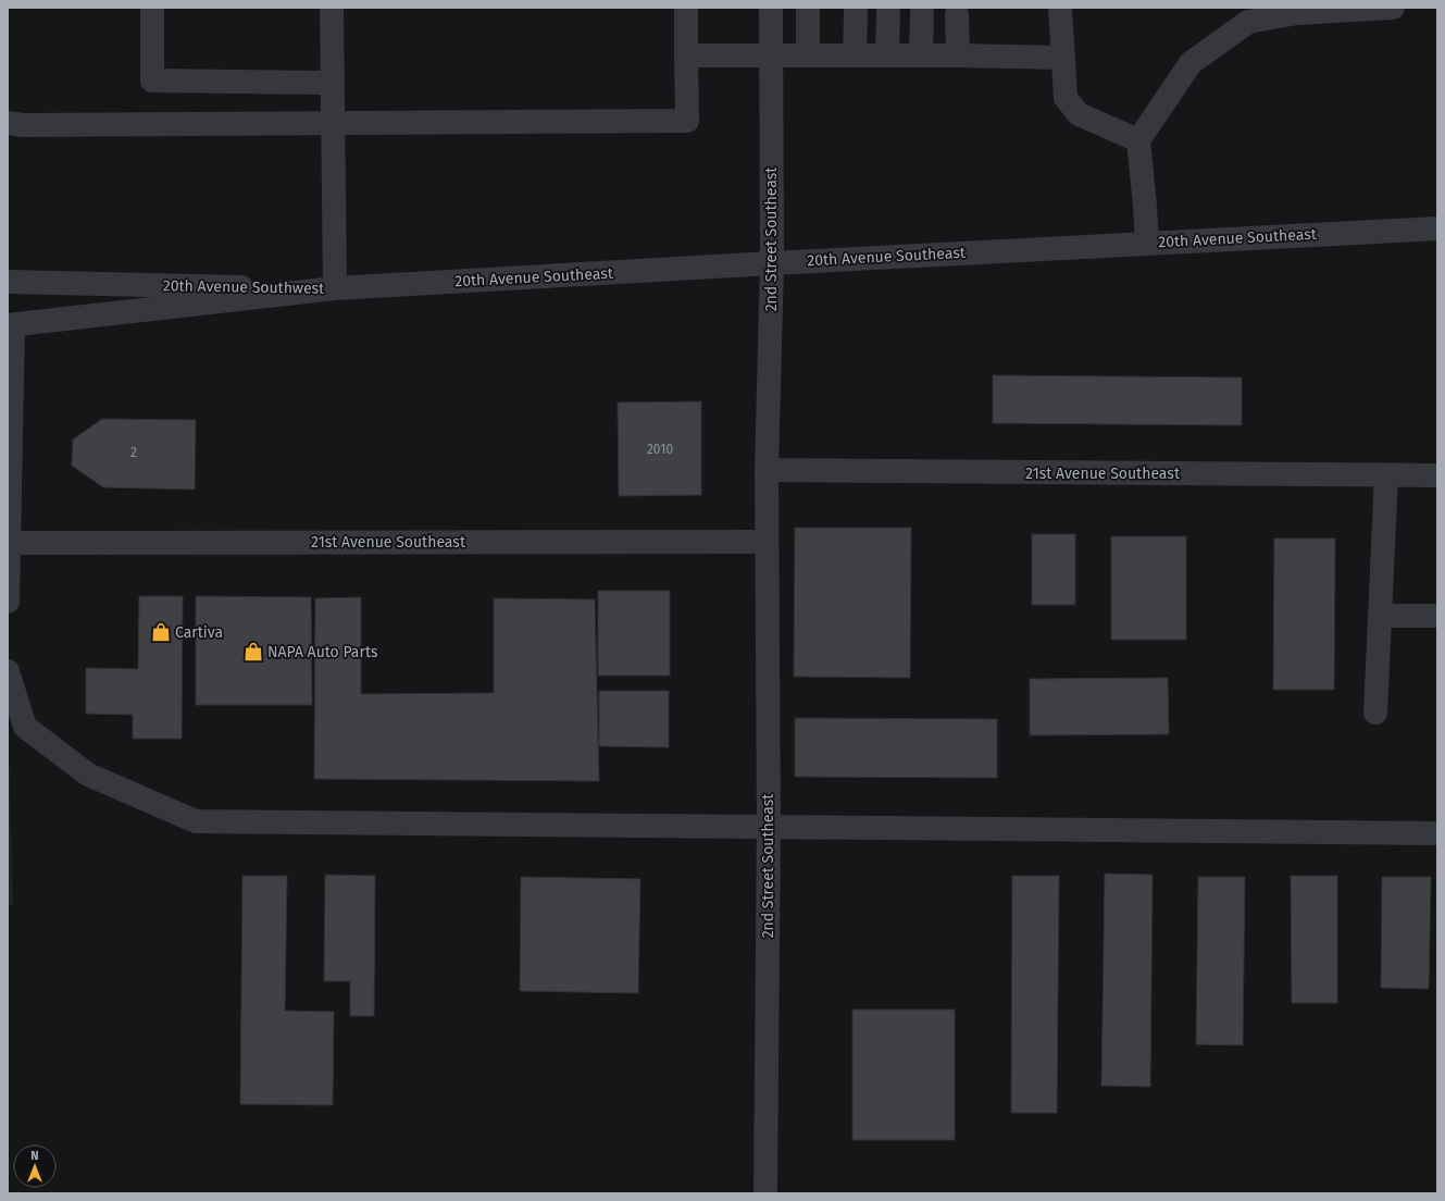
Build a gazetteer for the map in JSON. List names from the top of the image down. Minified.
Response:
{"streets":{"street":["20th Avenue Southeast","2nd Street Southeast","20th Avenue Southwest","21st Avenue Southeast"]},"crossings":[["20th Avenue Southeast","2nd Street Southeast"],["20th Avenue Southeast","20th Avenue Southwest"],["2nd Street Southeast","21st Avenue Southeast"]],"places":{"shop":["Cartiva","NAPA Auto Parts"]},"house_numbers":["2010","2"],"north":"top"}
